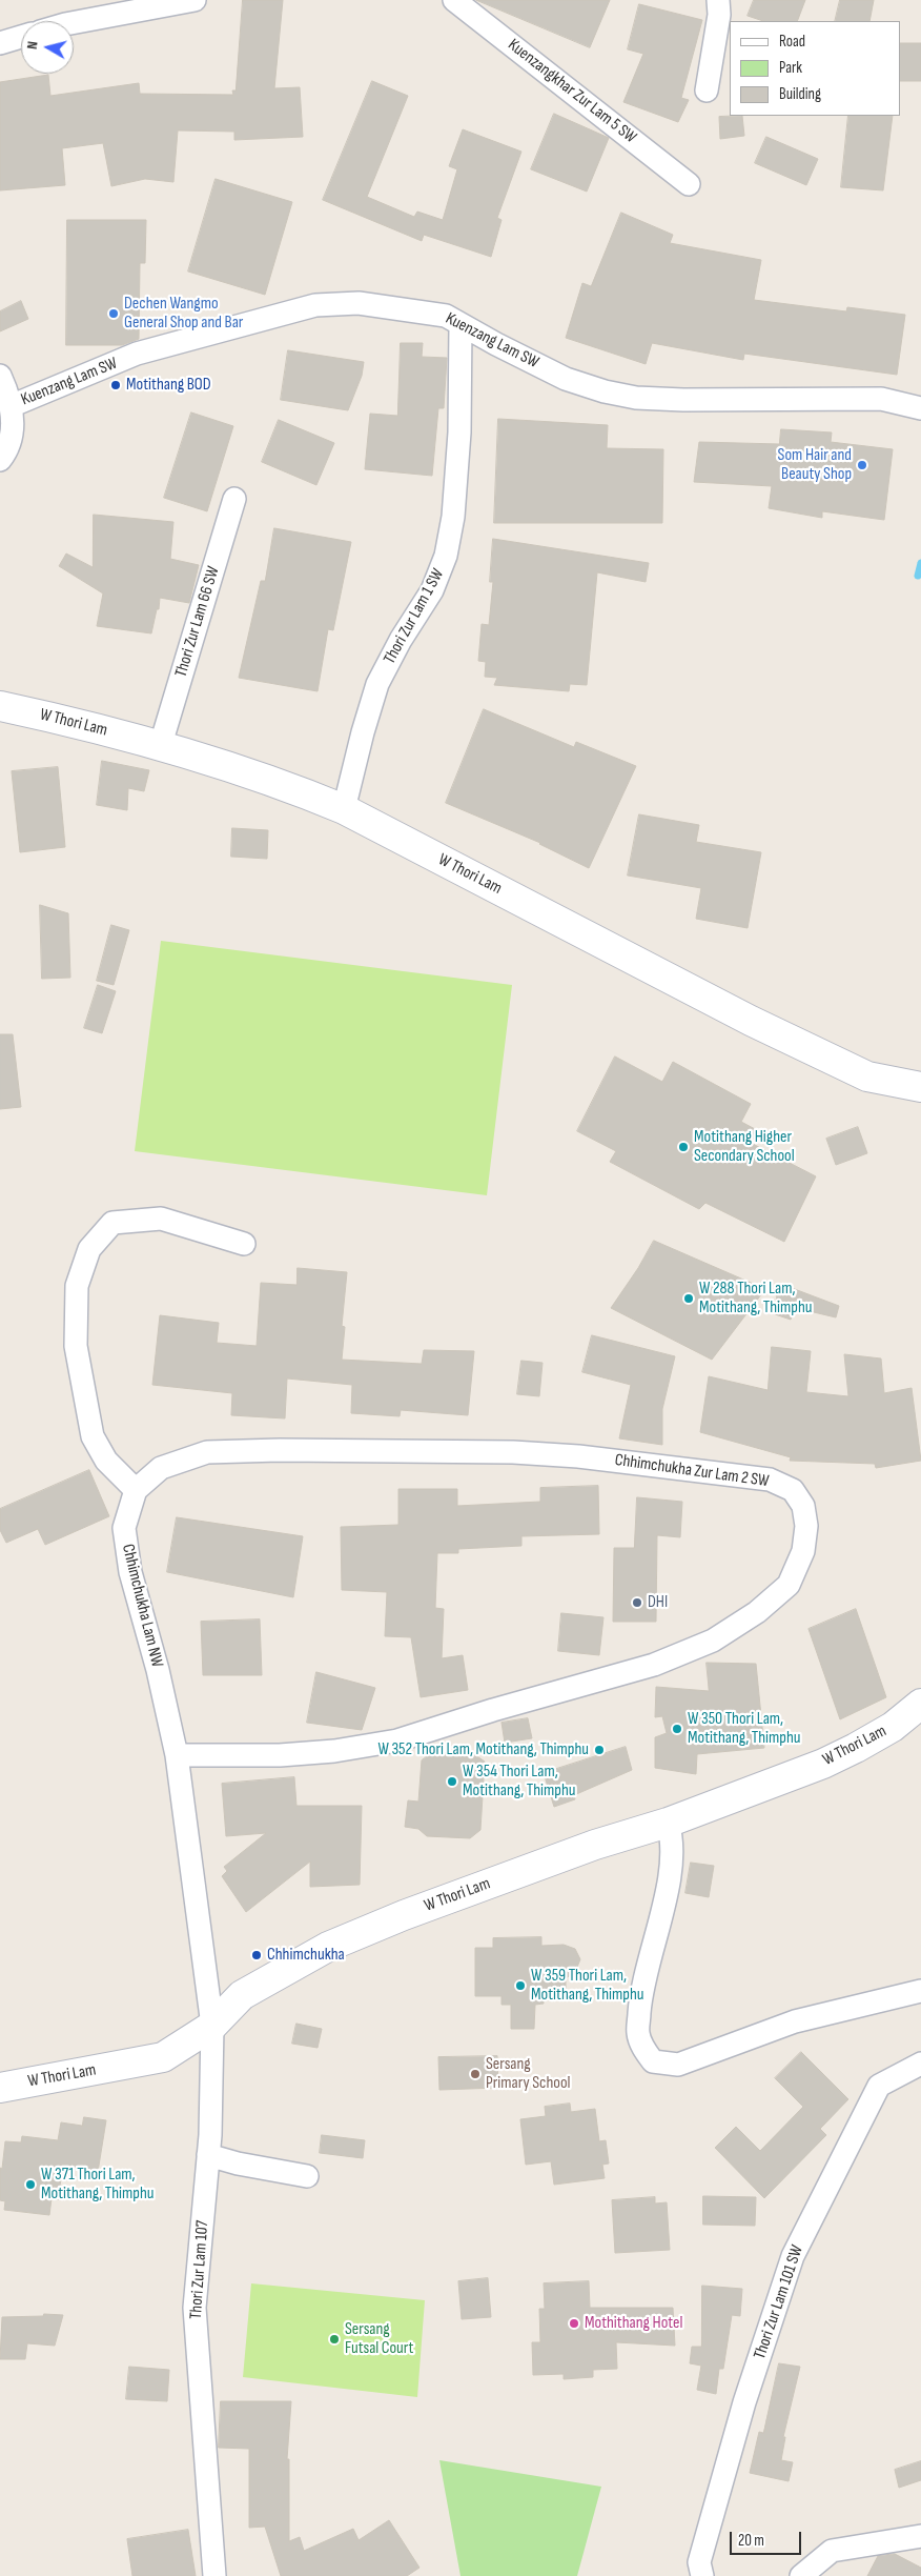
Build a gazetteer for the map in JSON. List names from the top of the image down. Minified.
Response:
{"streets":{"main road":["W Thori Lam"],"street":["Kuenzangkhar Zur Lam 5 SW","Kuenzang Lam SW","Thori Zur Lam 1 SW","Thori Zur Lam 66 SW","Chhimchukha Zur Lam 2 SW","Chhimchukha Lam NW","Thori Zur Lam 107","Thori Zur Lam 101 SW"]},"crossings":[["Kuenzang Lam SW","Thori Zur Lam 1 SW"],["Thori Zur Lam 1 SW","W Thori Lam"],["Thori Zur Lam 66 SW","W Thori Lam"],["W Thori Lam","Chhimchukha Lam NW"],["W Thori Lam","Thori Zur Lam 107"],["Chhimchukha Zur Lam 2 SW","Chhimchukha Lam NW"],["Chhimchukha Lam NW","Thori Zur Lam 107"]],"places":["Dechen Wangmo General Shop and Bar","Motithang BOD","Som Hair and Beauty Shop","Motithang Higher Secondary School","W 288 Thori Lam, Motithang, Thimphu","DHI","W 350 Thori Lam, Motithang, Thimphu","W 352 Thori Lam, Motithang, Thimphu","W 354 Thori Lam, Motithang, Thimphu","Chhimchukha","W 359 Thori Lam, Motithang, Thimphu","Sersang Primary School","W 371 Thori Lam, Motithang, Thimphu","Mothithang Hotel","Sersang Futsal Court"],"legend":["Road","Park","Building"],"scale_bar":"20 m","north":"left"}
